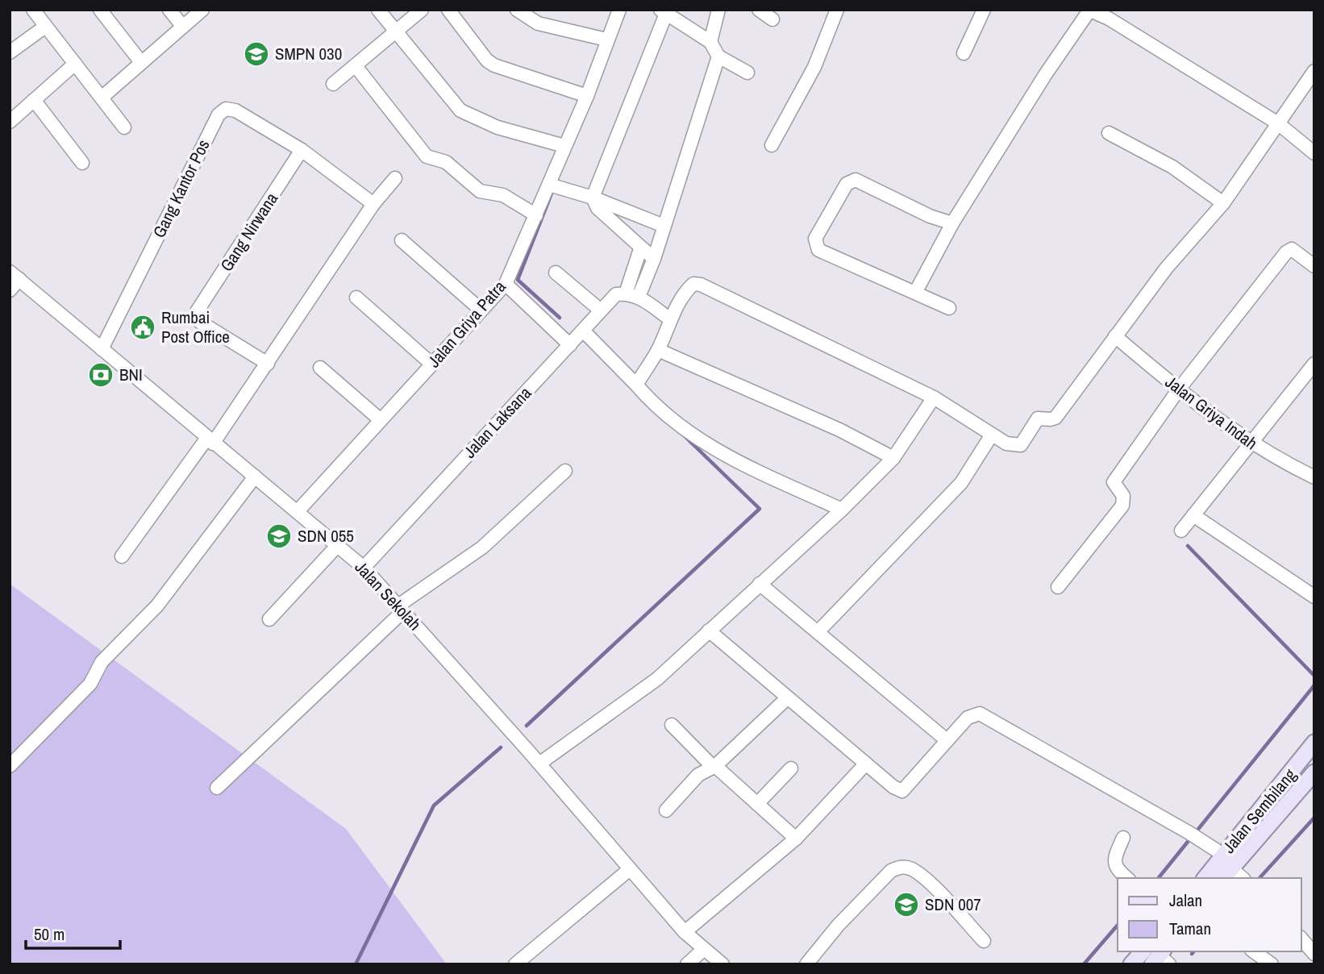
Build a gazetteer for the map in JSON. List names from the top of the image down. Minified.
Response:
{"streets":{"main road":["Jalan Sembilang"],"street":["Gang Kantor Pos","Gang Nirwana","Jalan Griya Patra","Jalan Griya Indah","Jalan Laksana","Jalan Sekolah"]},"crossings":[["Gang Kantor Pos","Gang Nirwana"],["Gang Kantor Pos","Jalan Sekolah"],["Jalan Griya Patra","Jalan Sekolah"],["Jalan Laksana","Jalan Sekolah"]],"places":{"school or university":["SMPN 030","SDN 055","SDN 007"],"public building":["Rumbai Post Office"],"bank":["BNI"]},"legend":["Jalan","Taman"],"scale_bar":"50 m"}
